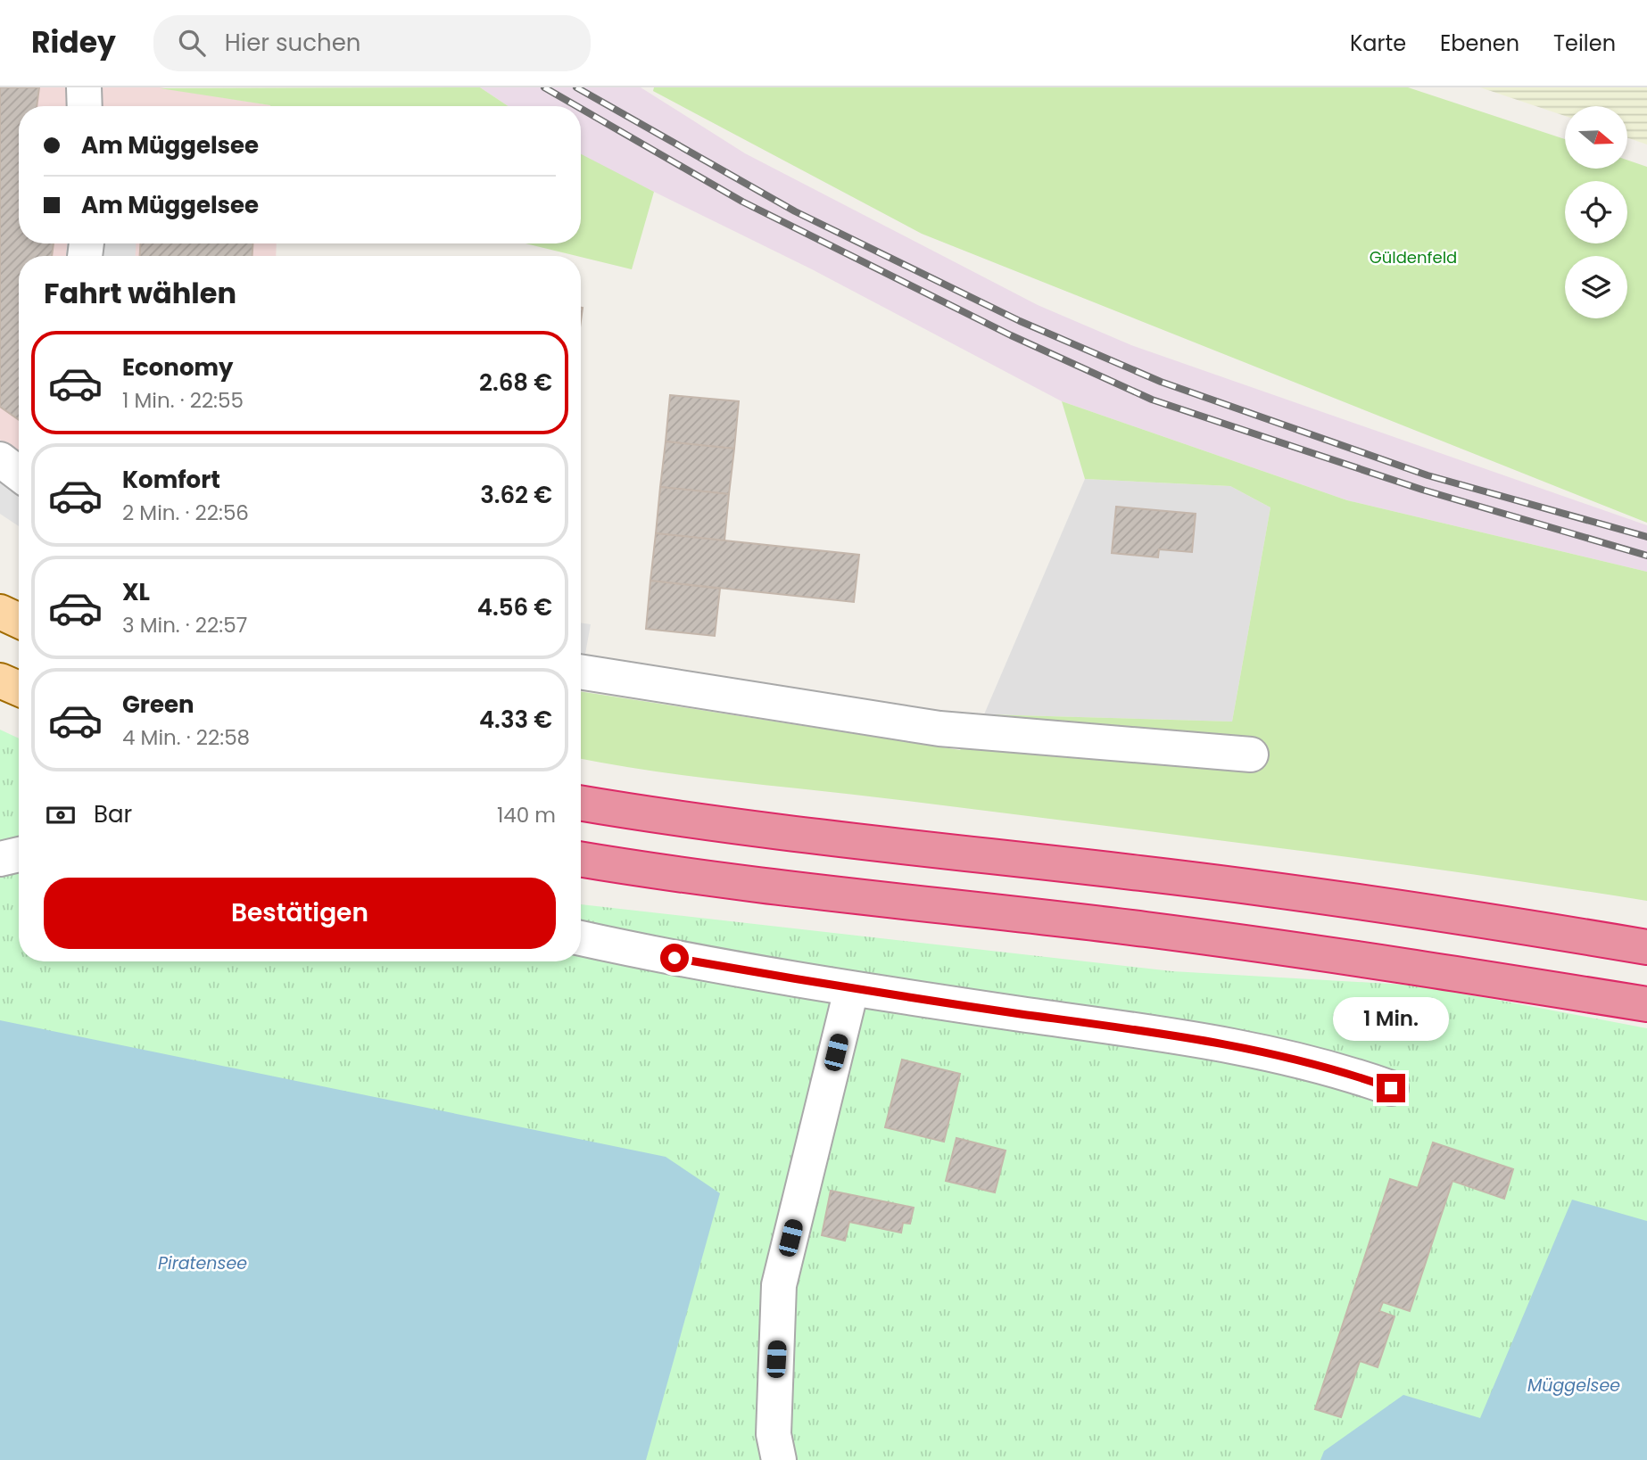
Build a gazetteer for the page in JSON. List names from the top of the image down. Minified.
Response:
{"water":["Piratensee","Müggelsee"],"parks":["Güldenfeld"],"north":"right","page":{"header":"Ridey","search":"Hier suchen","nav":["Karte","Ebenen","Teilen"],"banner":["Am Müggelsee","Am Müggelsee"],"heading":"Fahrt wählen","list":[{"name":"Economy","note":"1 Min. · 22:55","value":"2.68 €"},{"name":"Komfort","note":"2 Min. · 22:56","value":"3.62 €"},{"name":"XL","note":"3 Min. · 22:57","value":"4.56 €"},{"name":"Green","note":"4 Min. · 22:58","value":"4.33 €"}],"pay":["Bar","140 m"],"buttons":"Bestätigen","bubble":"1 Min."}}
